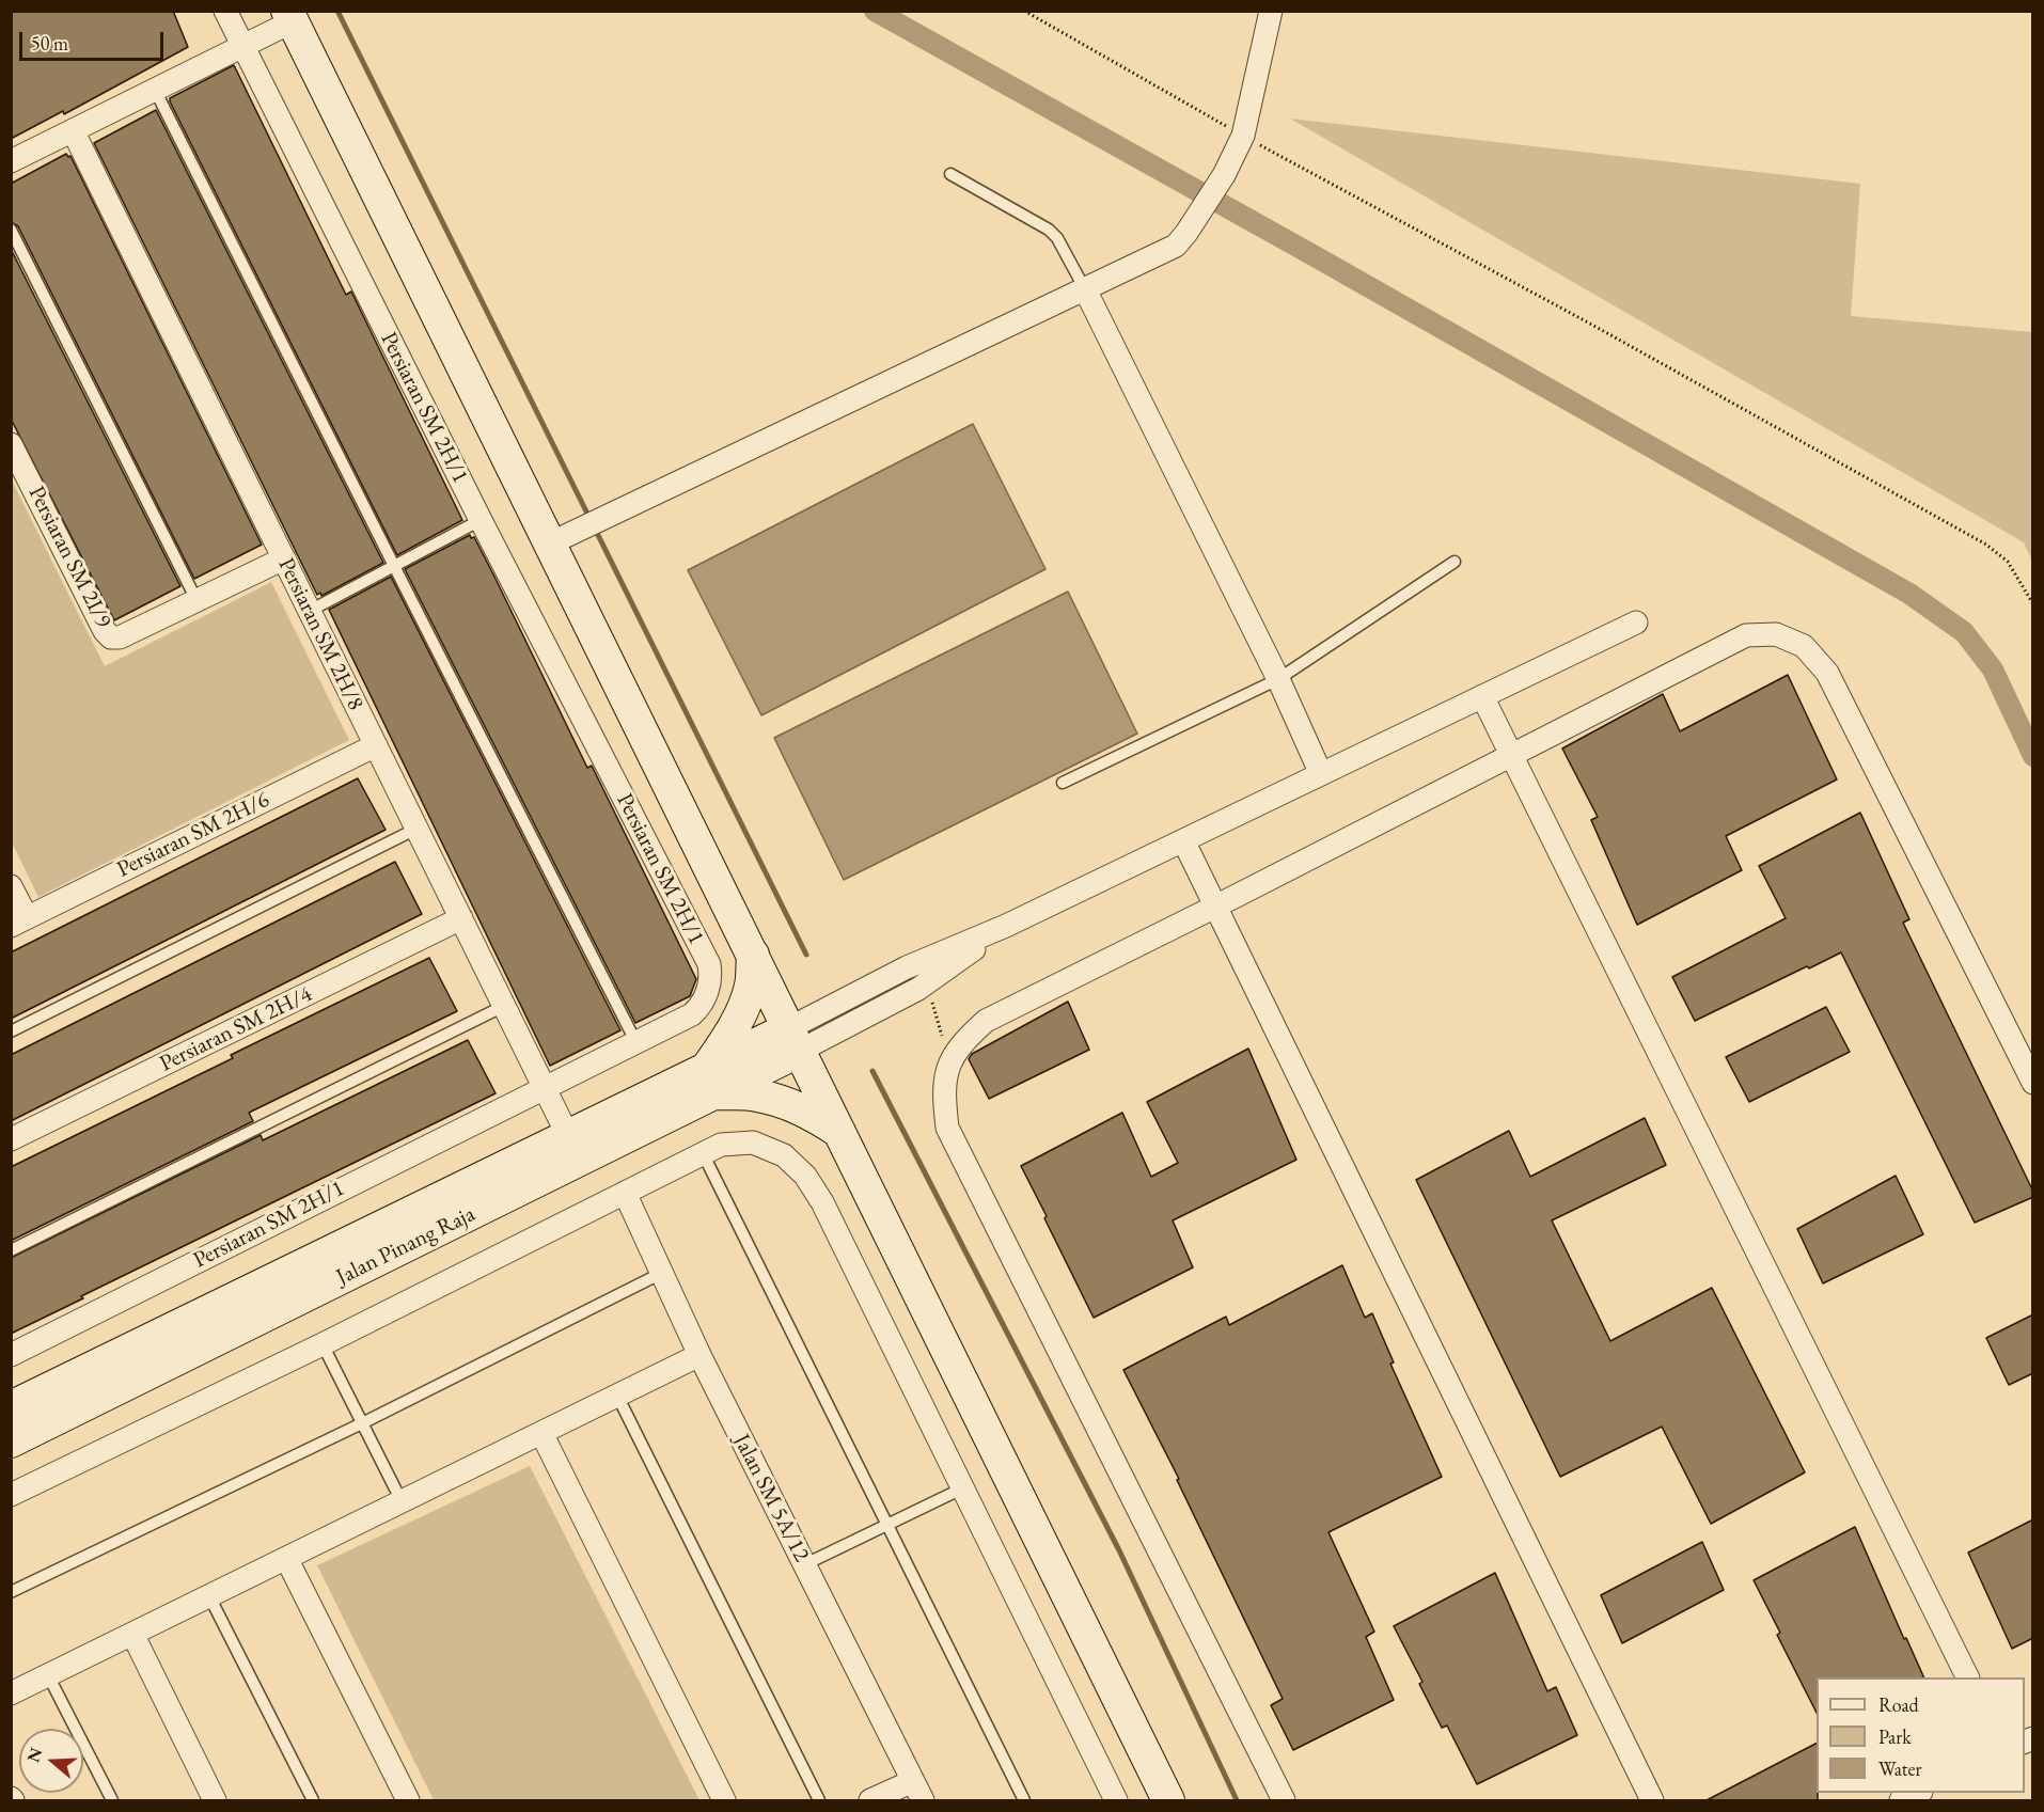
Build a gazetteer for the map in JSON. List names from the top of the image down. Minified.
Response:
{"streets":{"street":["Persiaran SM 2H/1","Persiaran SM 2I/9","Persiaran SM 2H/8","Persiaran SM 2H/6","Persiaran SM 2H/4","Jalan Pinang Raja","Jalan SM 5A/12"]},"crossings":[["Persiaran SM 2H/1","Persiaran SM 2H/8"],["Persiaran SM 2I/9","Persiaran SM 2H/8"],["Persiaran SM 2H/8","Persiaran SM 2H/6"],["Persiaran SM 2H/8","Persiaran SM 2H/4"]],"legend":["Road","Park","Water"],"scale_bar":"50 m","north":"left"}
